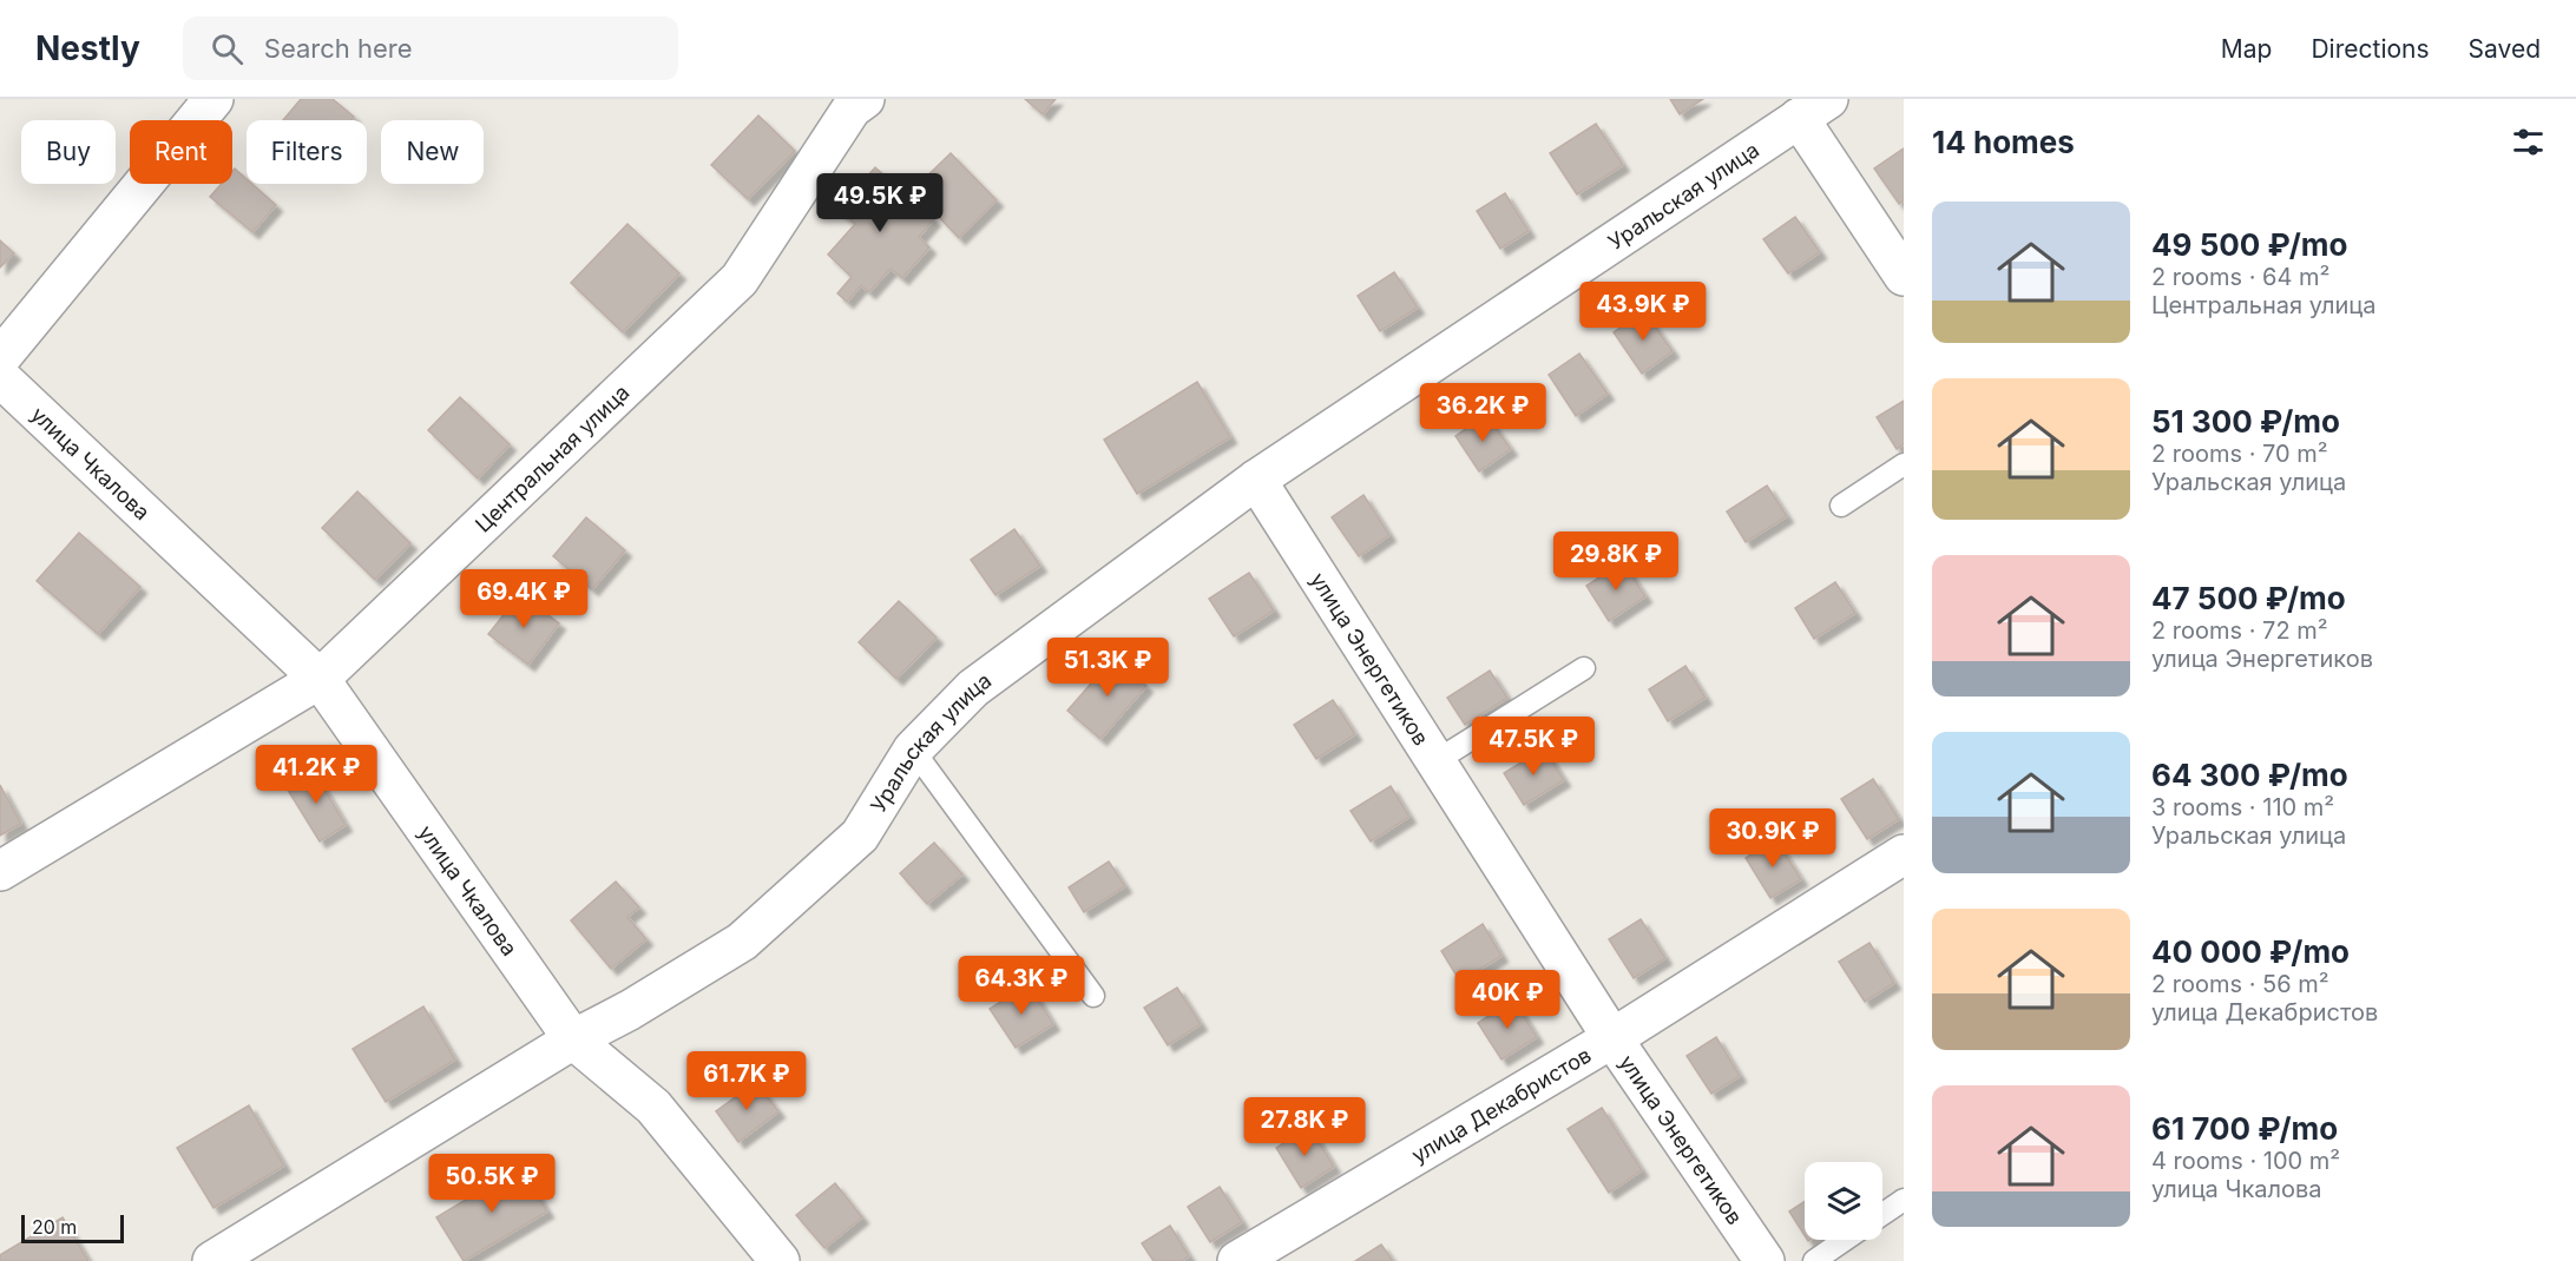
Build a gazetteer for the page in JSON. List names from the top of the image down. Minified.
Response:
{"streets":{"street":["Уральская улица","Центральная улица","улица Чкалова","улица Энергетиков","улица Декабристов"]},"crossings":[["Уральская улица","улица Чкалова"],["Уральская улица","улица Энергетиков"],["Центральная улица","улица Чкалова"],["улица Энергетиков","улица Декабристов"]],"scale_bar":"20 m","page":{"header":"Nestly","search":"Search here","nav":["Map","Directions","Saved"],"heading":"14 homes","chip":["Buy","Rent","Filters","New"],"price":["49.5K ₽","43.9K ₽","36.2K ₽","29.8K ₽","69.4K ₽","51.3K ₽","47.5K ₽","41.2K ₽","30.9K ₽","64.3K ₽","40K ₽","61.7K ₽","27.8K ₽","50.5K ₽"],"list":[{"name":"49 500 ₽/mo","note":"2 rooms · 64 m² · Центральная улица"},{"name":"51 300 ₽/mo","note":"2 rooms · 70 m² · Уральская улица"},{"name":"47 500 ₽/mo","note":"2 rooms · 72 m² · улица Энергетиков"},{"name":"64 300 ₽/mo","note":"3 rooms · 110 m² · Уральская улица"},{"name":"40 000 ₽/mo","note":"2 rooms · 56 m² · улица Декабристов"},{"name":"61 700 ₽/mo","note":"4 rooms · 100 m² · улица Чкалова"}],"scale":"20 m"}}
